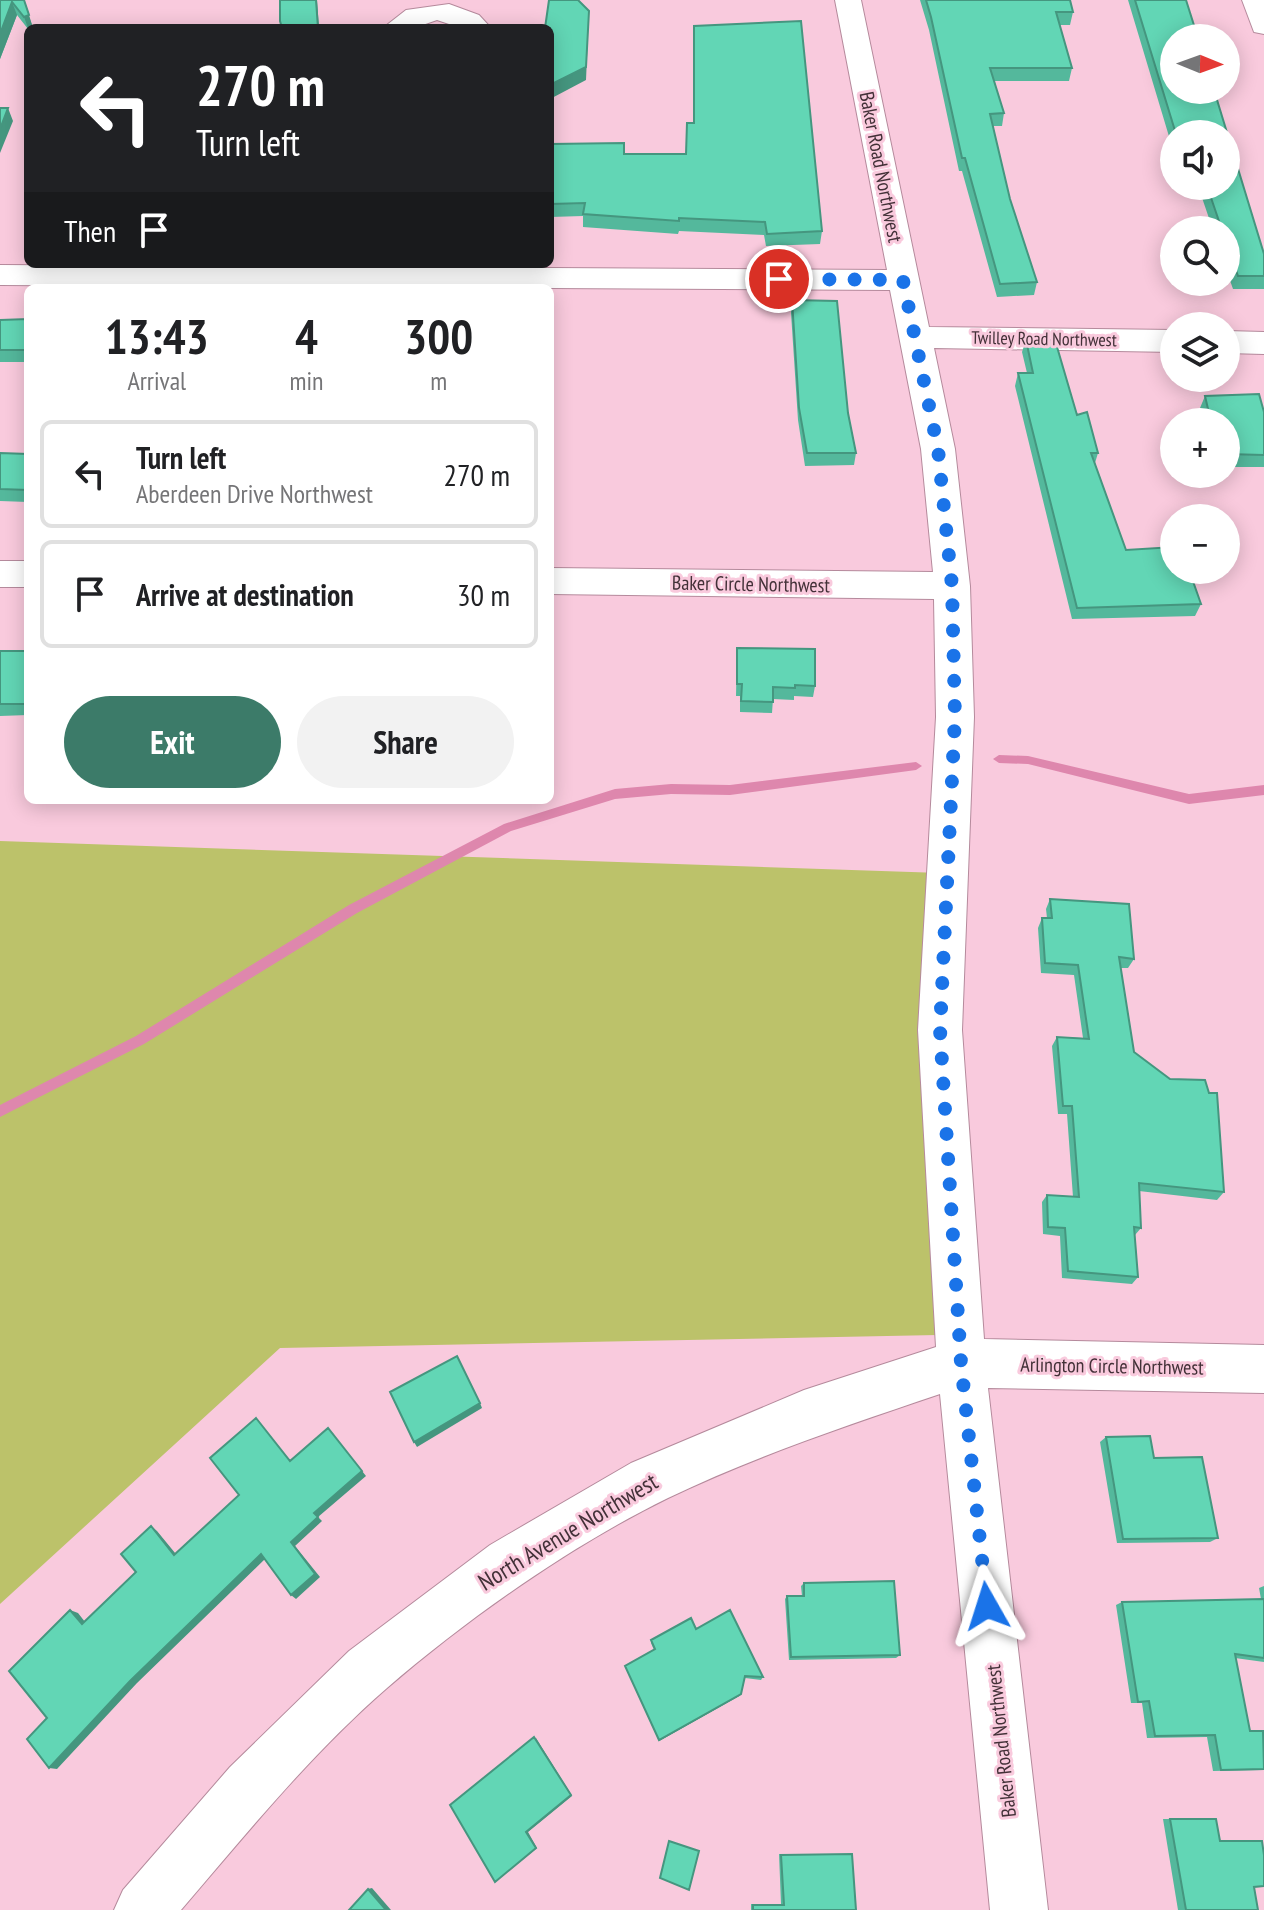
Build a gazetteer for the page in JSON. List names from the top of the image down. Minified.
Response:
{"streets":{"street":["Baker Road Northwest","Twilley Road Northwest","Baker Circle Northwest","Arlington Circle Northwest","North Avenue Northwest"]},"crossings":[["Baker Road Northwest","Twilley Road Northwest"],["Baker Road Northwest","Baker Circle Northwest"],["Baker Road Northwest","Arlington Circle Northwest"],["Baker Road Northwest","North Avenue Northwest"],["Arlington Circle Northwest","North Avenue Northwest"]],"north":"right","page":{"map_buttons":["+","−"],"turn":["270 m","Turn left"],"then":"Then","eta":["13:43","Arrival","4","min","300","m"],"list":[{"name":"Turn left","note":"Aberdeen Drive Northwest","value":"270 m"},{"name":"Arrive at destination","value":"30 m"}],"buttons":["Exit","Share"]}}
